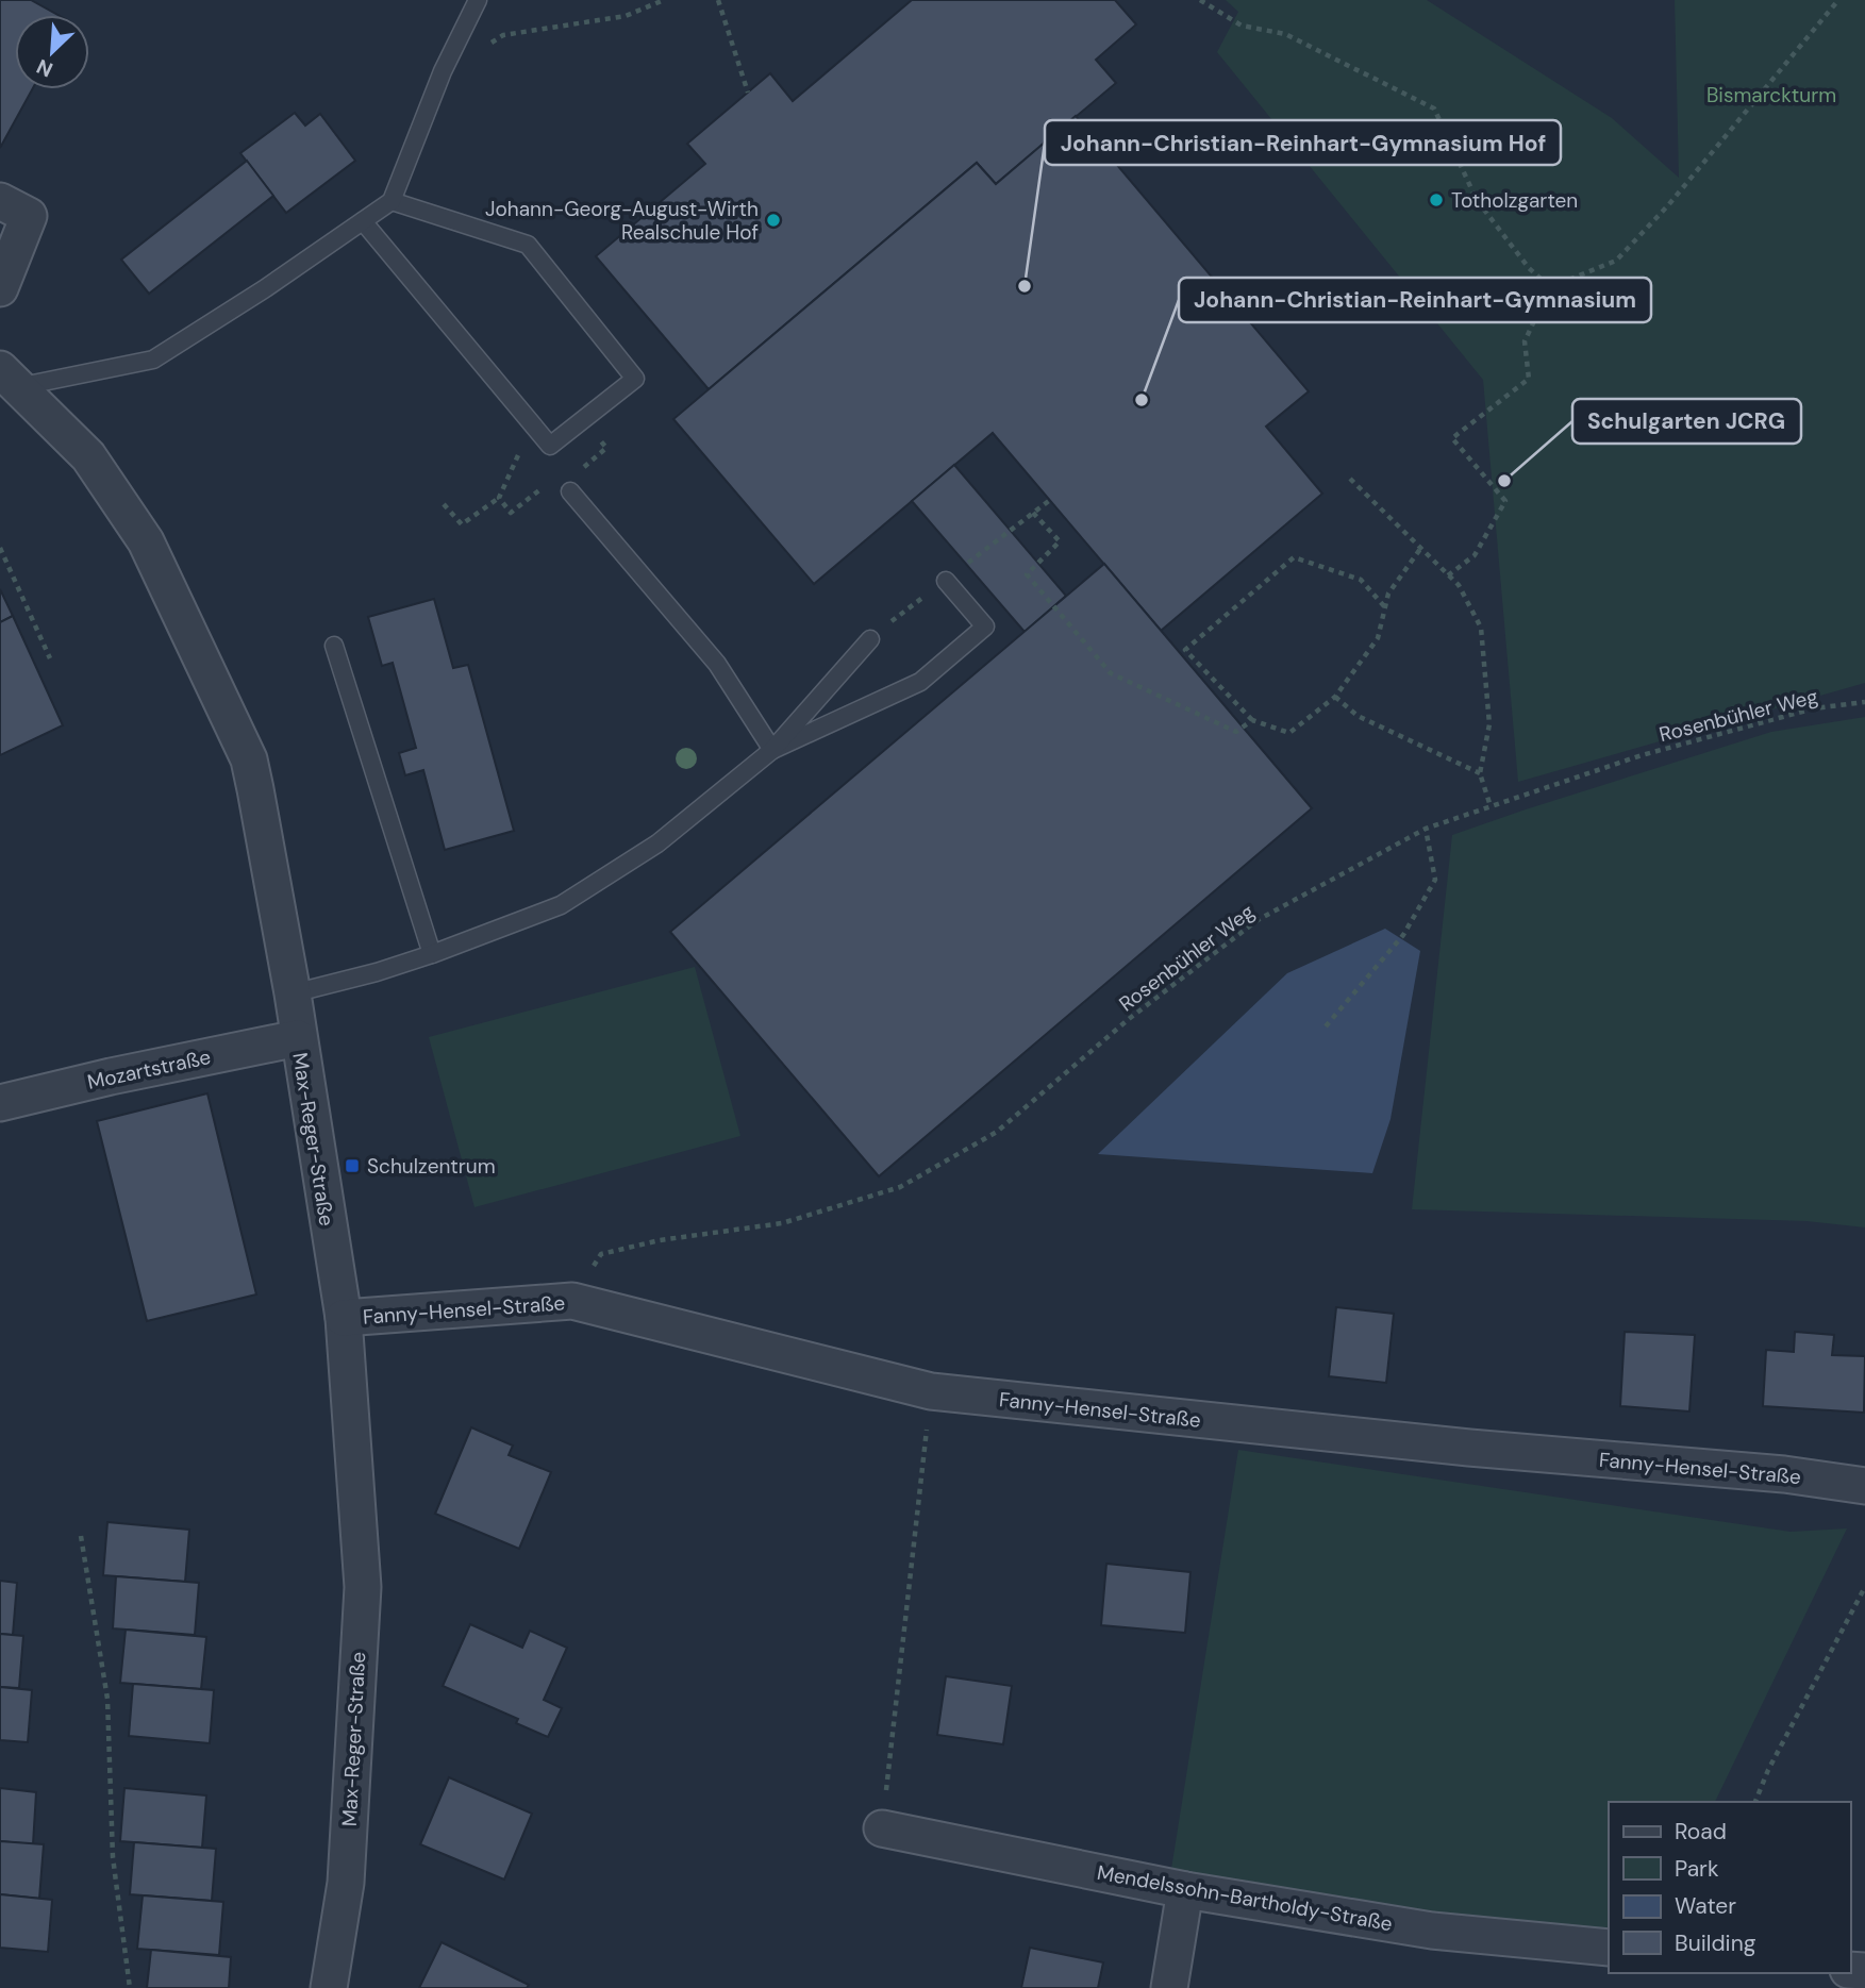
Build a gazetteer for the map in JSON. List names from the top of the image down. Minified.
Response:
{"streets":{"street":["Mozartstraße","Max-Reger-Straße","Fanny-Hensel-Straße","Mendelssohn-Bartholdy-Straße"],"path":["Rosenbühler Weg"]},"crossings":[["Rosenbühler Weg","Fanny-Hensel-Straße"],["Mozartstraße","Max-Reger-Straße"],["Max-Reger-Straße","Fanny-Hensel-Straße"]],"parks":["Bismarckturm"],"places":{"other":["Totholzgarten","Johann-Georg-August-Wirth Realschule Hof","Johann-Christian-Reinhart-Gymnasium Hof","Johann-Christian-Reinhart-Gymnasium","Schulgarten JCRG"],"transit":["Schulzentrum"]},"legend":["Road","Park","Water","Building"],"north":"bottom left"}
